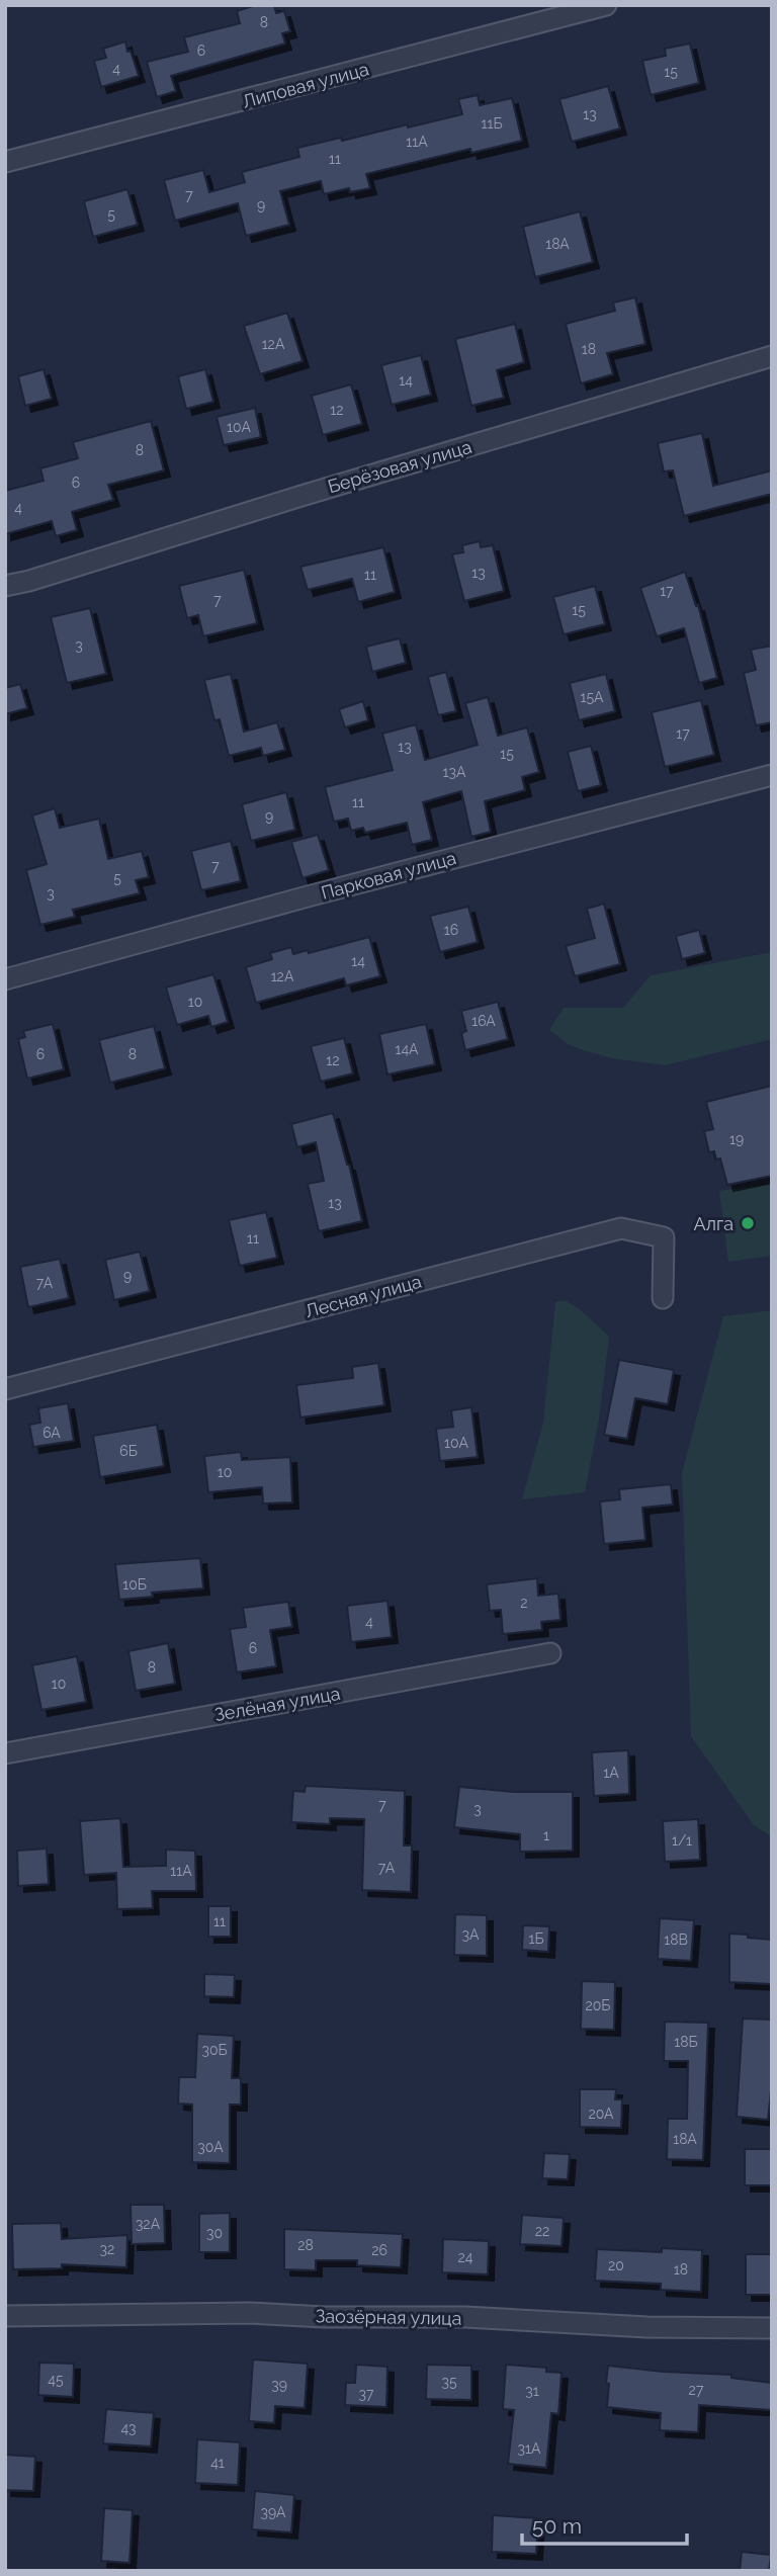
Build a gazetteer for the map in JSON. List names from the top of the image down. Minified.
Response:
{"streets":{"street":["Липовая улица","Берёзовая улица","Парковая улица","Лесная улица","Зелёная улица","Заозёрная улица"]},"places":["Алга"],"house_numbers":["8","6","4","15","13","11Б","11А","11","7","9","5","18А","12А","18","14","12","10А","8","6","4","13","11","17","7","15","3","15А","17","13","15","13А","11","9","7","5","3","16","14","12А","10","16А","14А","6","8","12","19","13","11","9","7А","6А","10А","6Б","10","10Б","2","4","6","8","10","1А","7","3","1","1/1","7А","11А","11","3А","1Б","18В","20Б","18Б","30Б","20А","18А","30А","32А","22","30","28","32","26","24","20","18","45","35","39","27","31","37","43","31А","41","39А"],"scale_bar":"50 m"}
